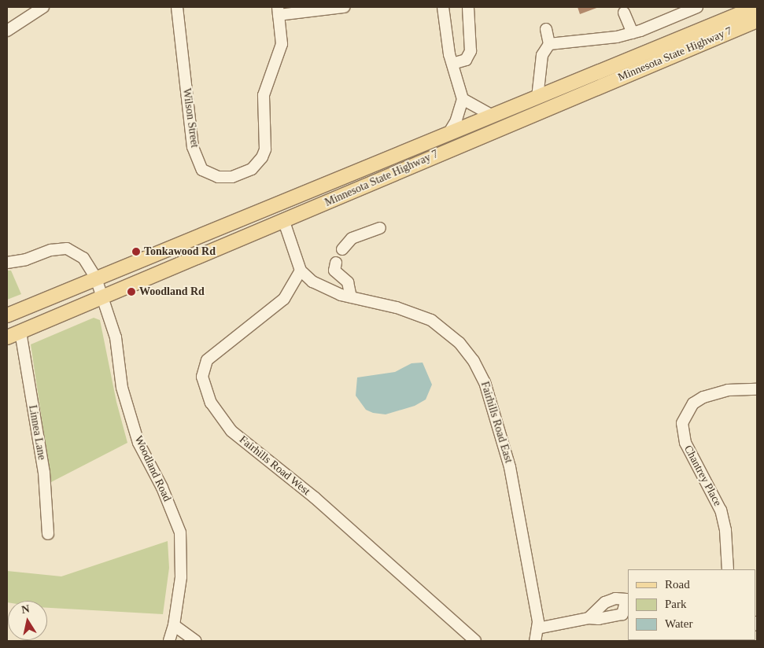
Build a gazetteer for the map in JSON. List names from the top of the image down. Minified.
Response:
{"streets":{"main road":["Minnesota State Highway 7"],"street":["Wilson Street","Fairhills Road East","Linnea Lane","Fairhills Road West","Woodland Road","Chantrey Place"]},"crossings":[["Minnesota State Highway 7","Linnea Lane"],["Minnesota State Highway 7","Woodland Road"],["Fairhills Road East","Fairhills Road West"]],"places":["Tonkawood Rd","Woodland Rd"],"legend":["Road","Park","Water"],"north":"top"}
